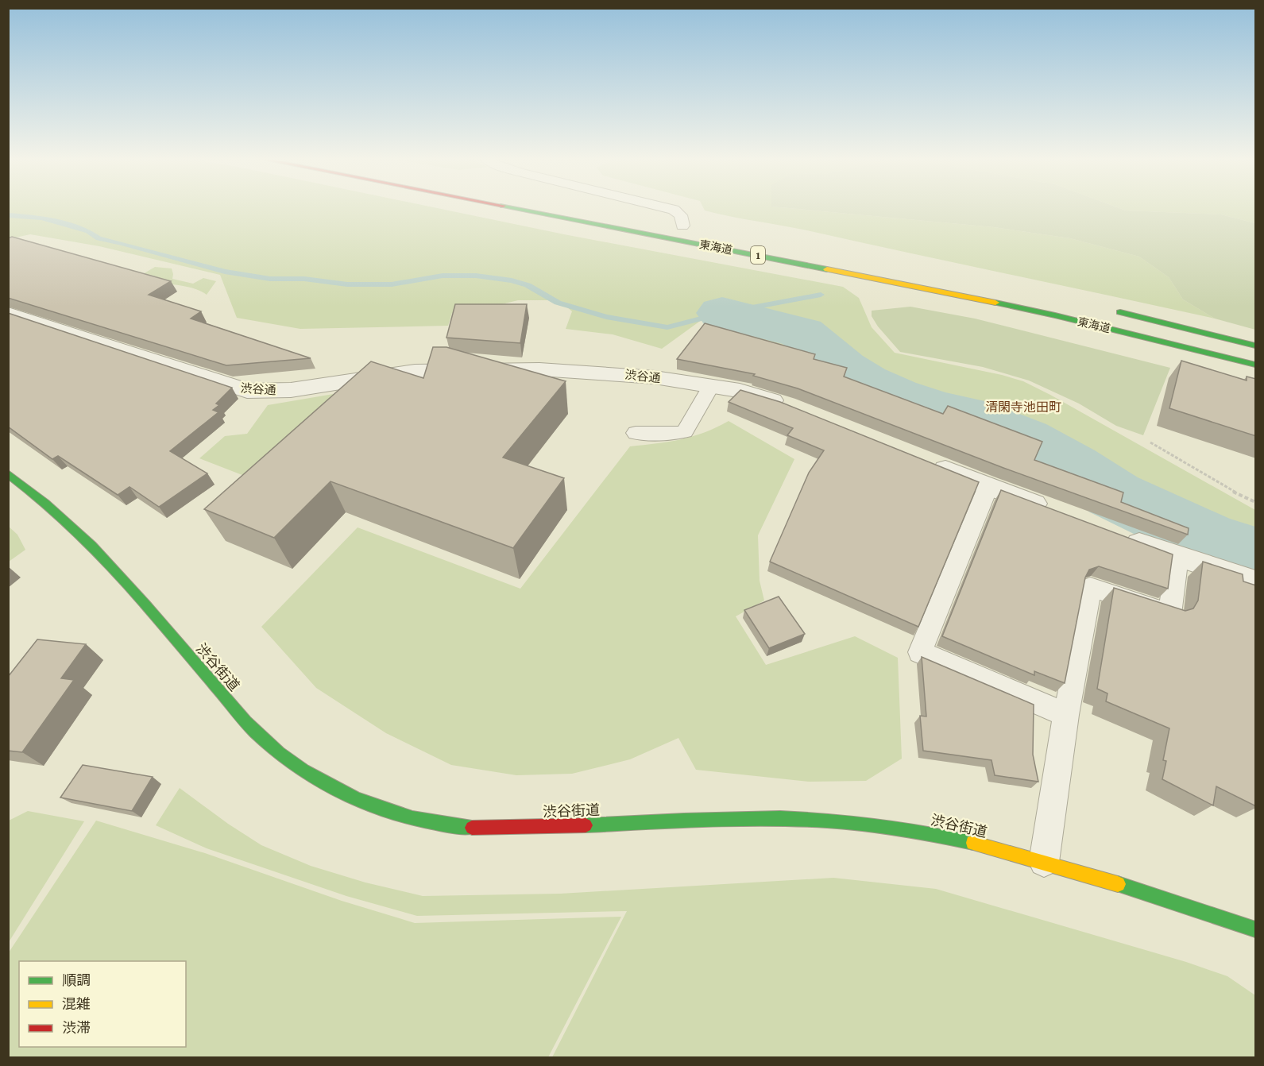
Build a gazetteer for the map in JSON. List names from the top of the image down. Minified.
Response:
{"streets":{"main road":["東海道","1","渋谷街道"],"street":["渋谷通"]},"districts":["清閑寺池田町"],"legend":["順調","混雑","渋滞"]}
